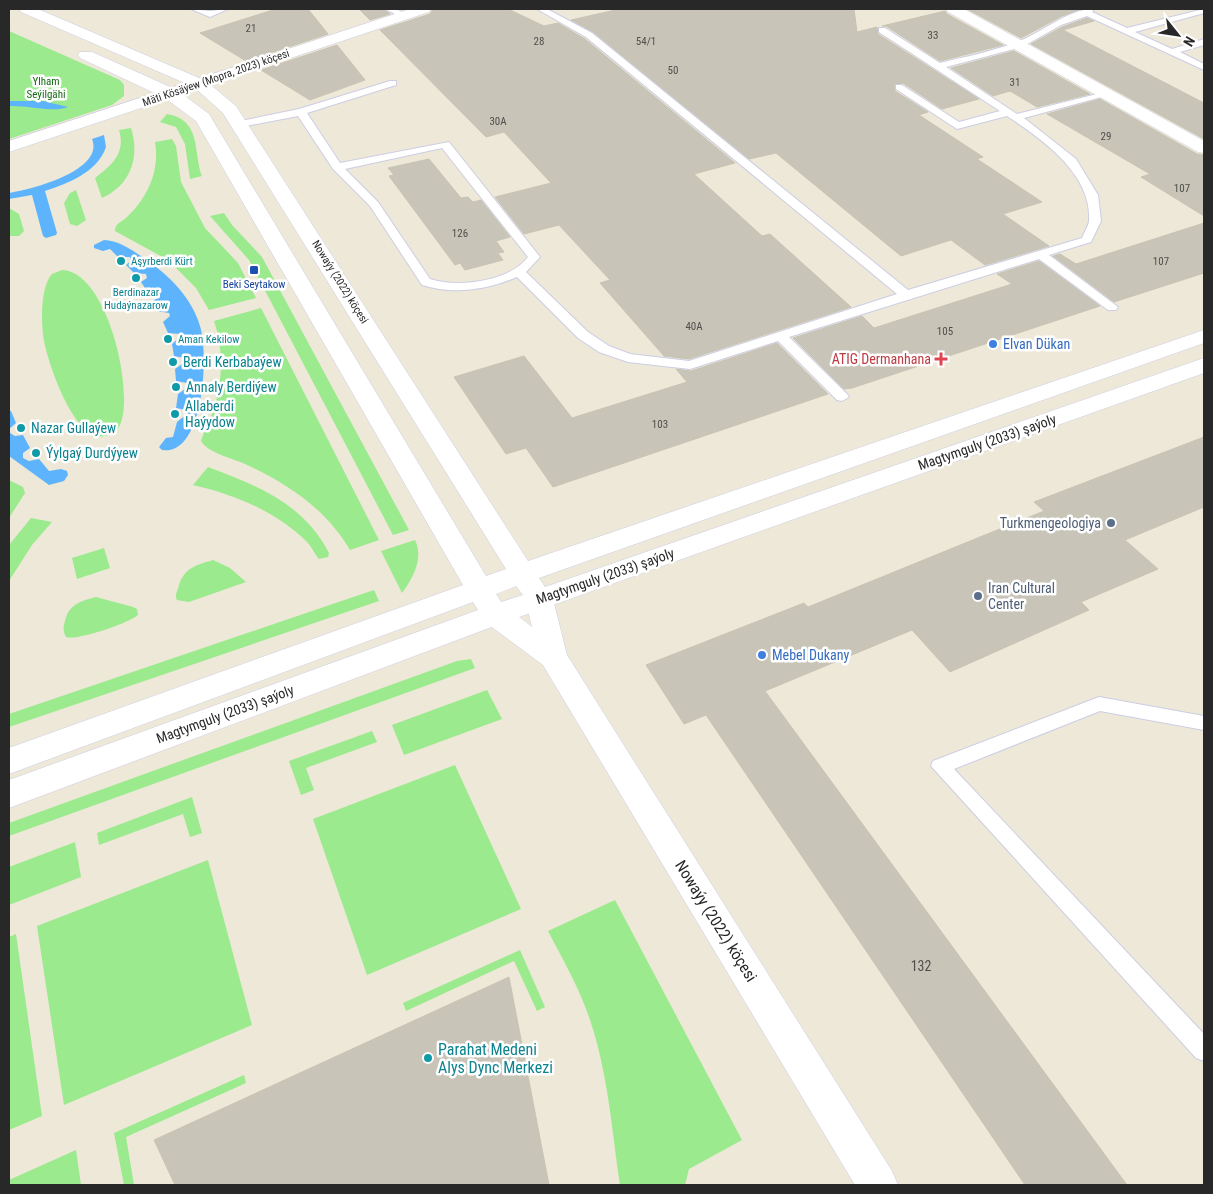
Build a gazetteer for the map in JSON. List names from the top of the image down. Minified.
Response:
{"streets":{"main road":["Mäti Kösäýew (Mopra, 2023) köçesi","Nowaýy (2022) köçesi","Magtymguly (2033) şaýoly"]},"crossings":[["Mäti Kösäýew (Mopra, 2023) köçesi","Nowaýy (2022) köçesi"],["Nowaýy (2022) köçesi","Magtymguly (2033) şaýoly"]],"parks":["Ylham Seýilgähi"],"places":{"other":["Aşyrberdi Kürt","Berdinazar Hudaýnazarow","Aman Kekilow","Elvan Dükan","Berdi Kerbabaýew","Annaly Berdiýew","Allaberdi Haýydow","Nazar Gullaýew","Ýylgaý Durdýyew","Turkmengeologiya","Iran Cultural Center","Mebel Dukany","Parahat Medeni Alys Dync Merkezi"],"transit":["Beki Seytakow"],"health":["ATIG Dermanhana"]},"house_numbers":["21","33","28","54/1","50","31","30A","29","107","126","107","40A","105","103","132"],"north":"bottom right"}
